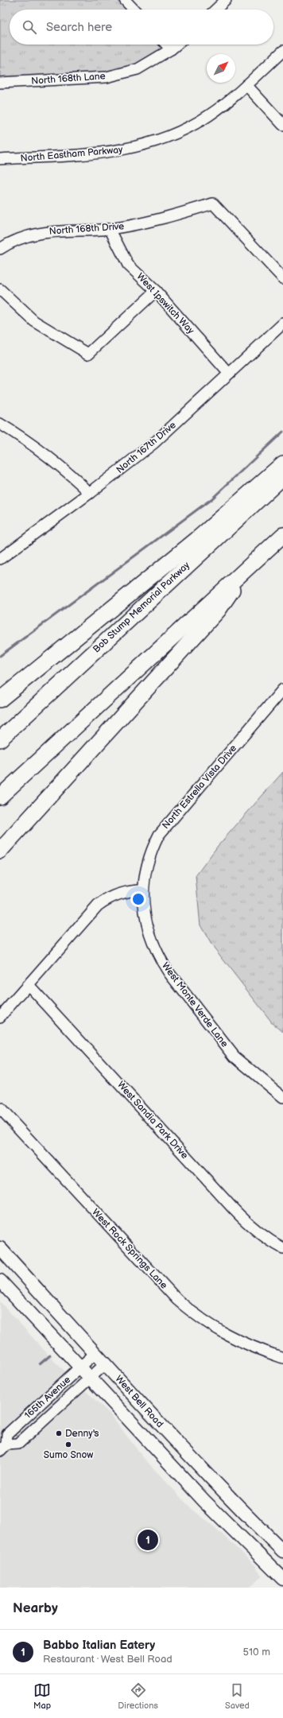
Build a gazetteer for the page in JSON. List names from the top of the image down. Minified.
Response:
{"streets":{"highway":["Bob Stump Memorial Parkway"],"main road":["West Bell Road"],"street":["North 168th Lane","North Eastham Parkway","North 168th Drive","West Ipswitch Way","North 167th Drive","North Estrella Vista Drive","West Monte Verde Lane","West Sandia Park Drive","West Rock Springs Lane","165th Avenue"]},"crossings":[["North 168th Drive","West Ipswitch Way"],["West Ipswitch Way","North 167th Drive"],["North Estrella Vista Drive","West Monte Verde Lane"],["165th Avenue","West Bell Road"]],"places":["Denny's","Sumo Snow"],"north":"top right","page":{"search":"Search here","pins":"1","heading":"Nearby","list":[{"mark":"1","name":"Babbo Italian Eatery","note":"Restaurant · West Bell Road","value":"510 m"}],"nav":["Map","Directions","Saved"]}}
